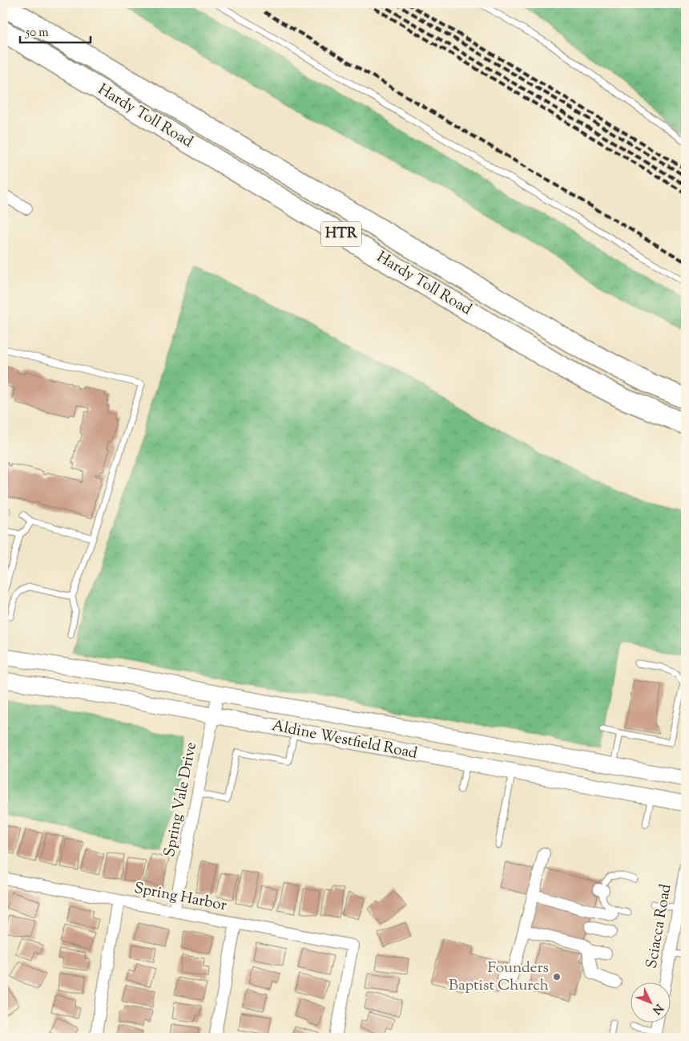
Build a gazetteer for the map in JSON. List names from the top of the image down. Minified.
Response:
{"streets":{"highway":["Hardy Toll Road","HTR"],"main road":["Aldine Westfield Road"],"street":["Spring Vale Drive","Spring Harbor","Sciacca Road"]},"crossings":[["Aldine Westfield Road","Spring Vale Drive"],["Spring Vale Drive","Spring Harbor"]],"places":["Founders Baptist Church"],"scale_bar":"50 m","north":"bottom right"}
